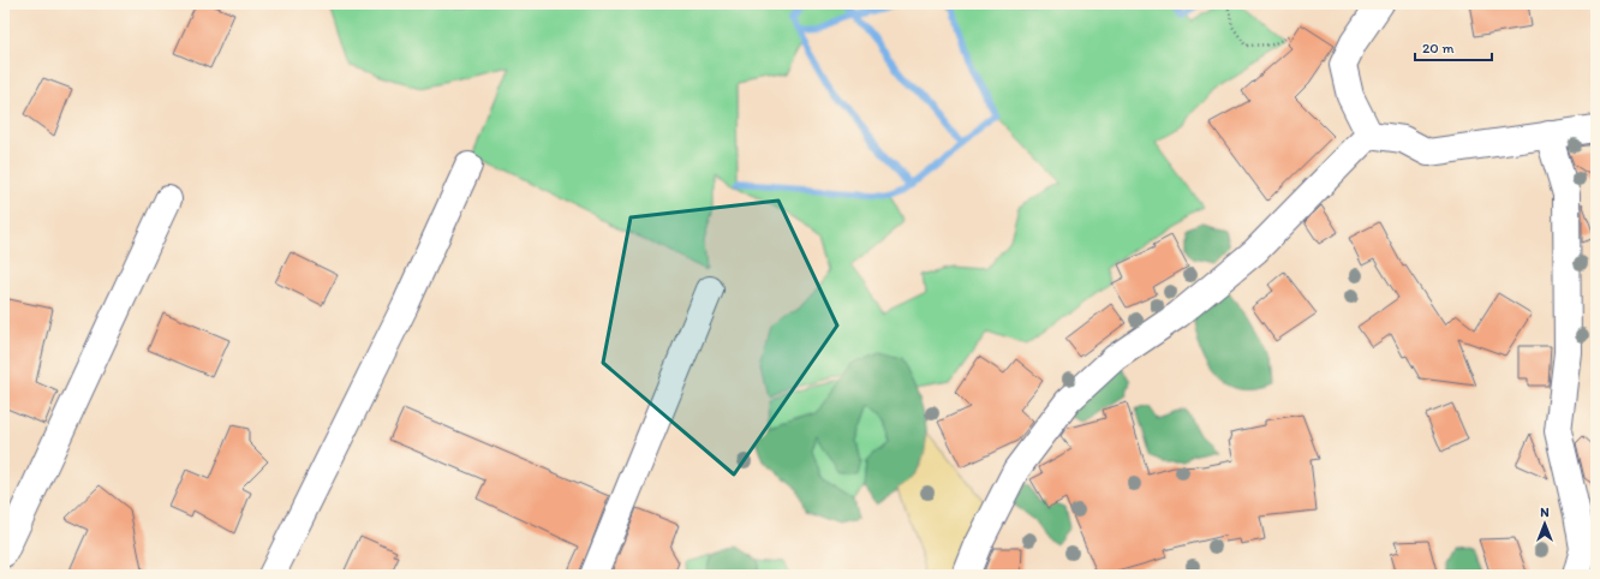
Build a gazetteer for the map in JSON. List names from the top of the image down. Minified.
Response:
{"scale_bar":"20 m","north":"top"}
